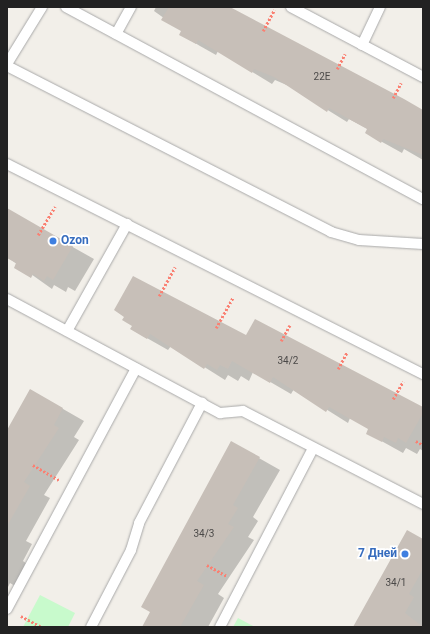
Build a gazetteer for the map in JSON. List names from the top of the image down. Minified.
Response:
{"places":["Ozon","7 Дней"],"house_numbers":["22Е","34/2","34/3","34/1"]}
